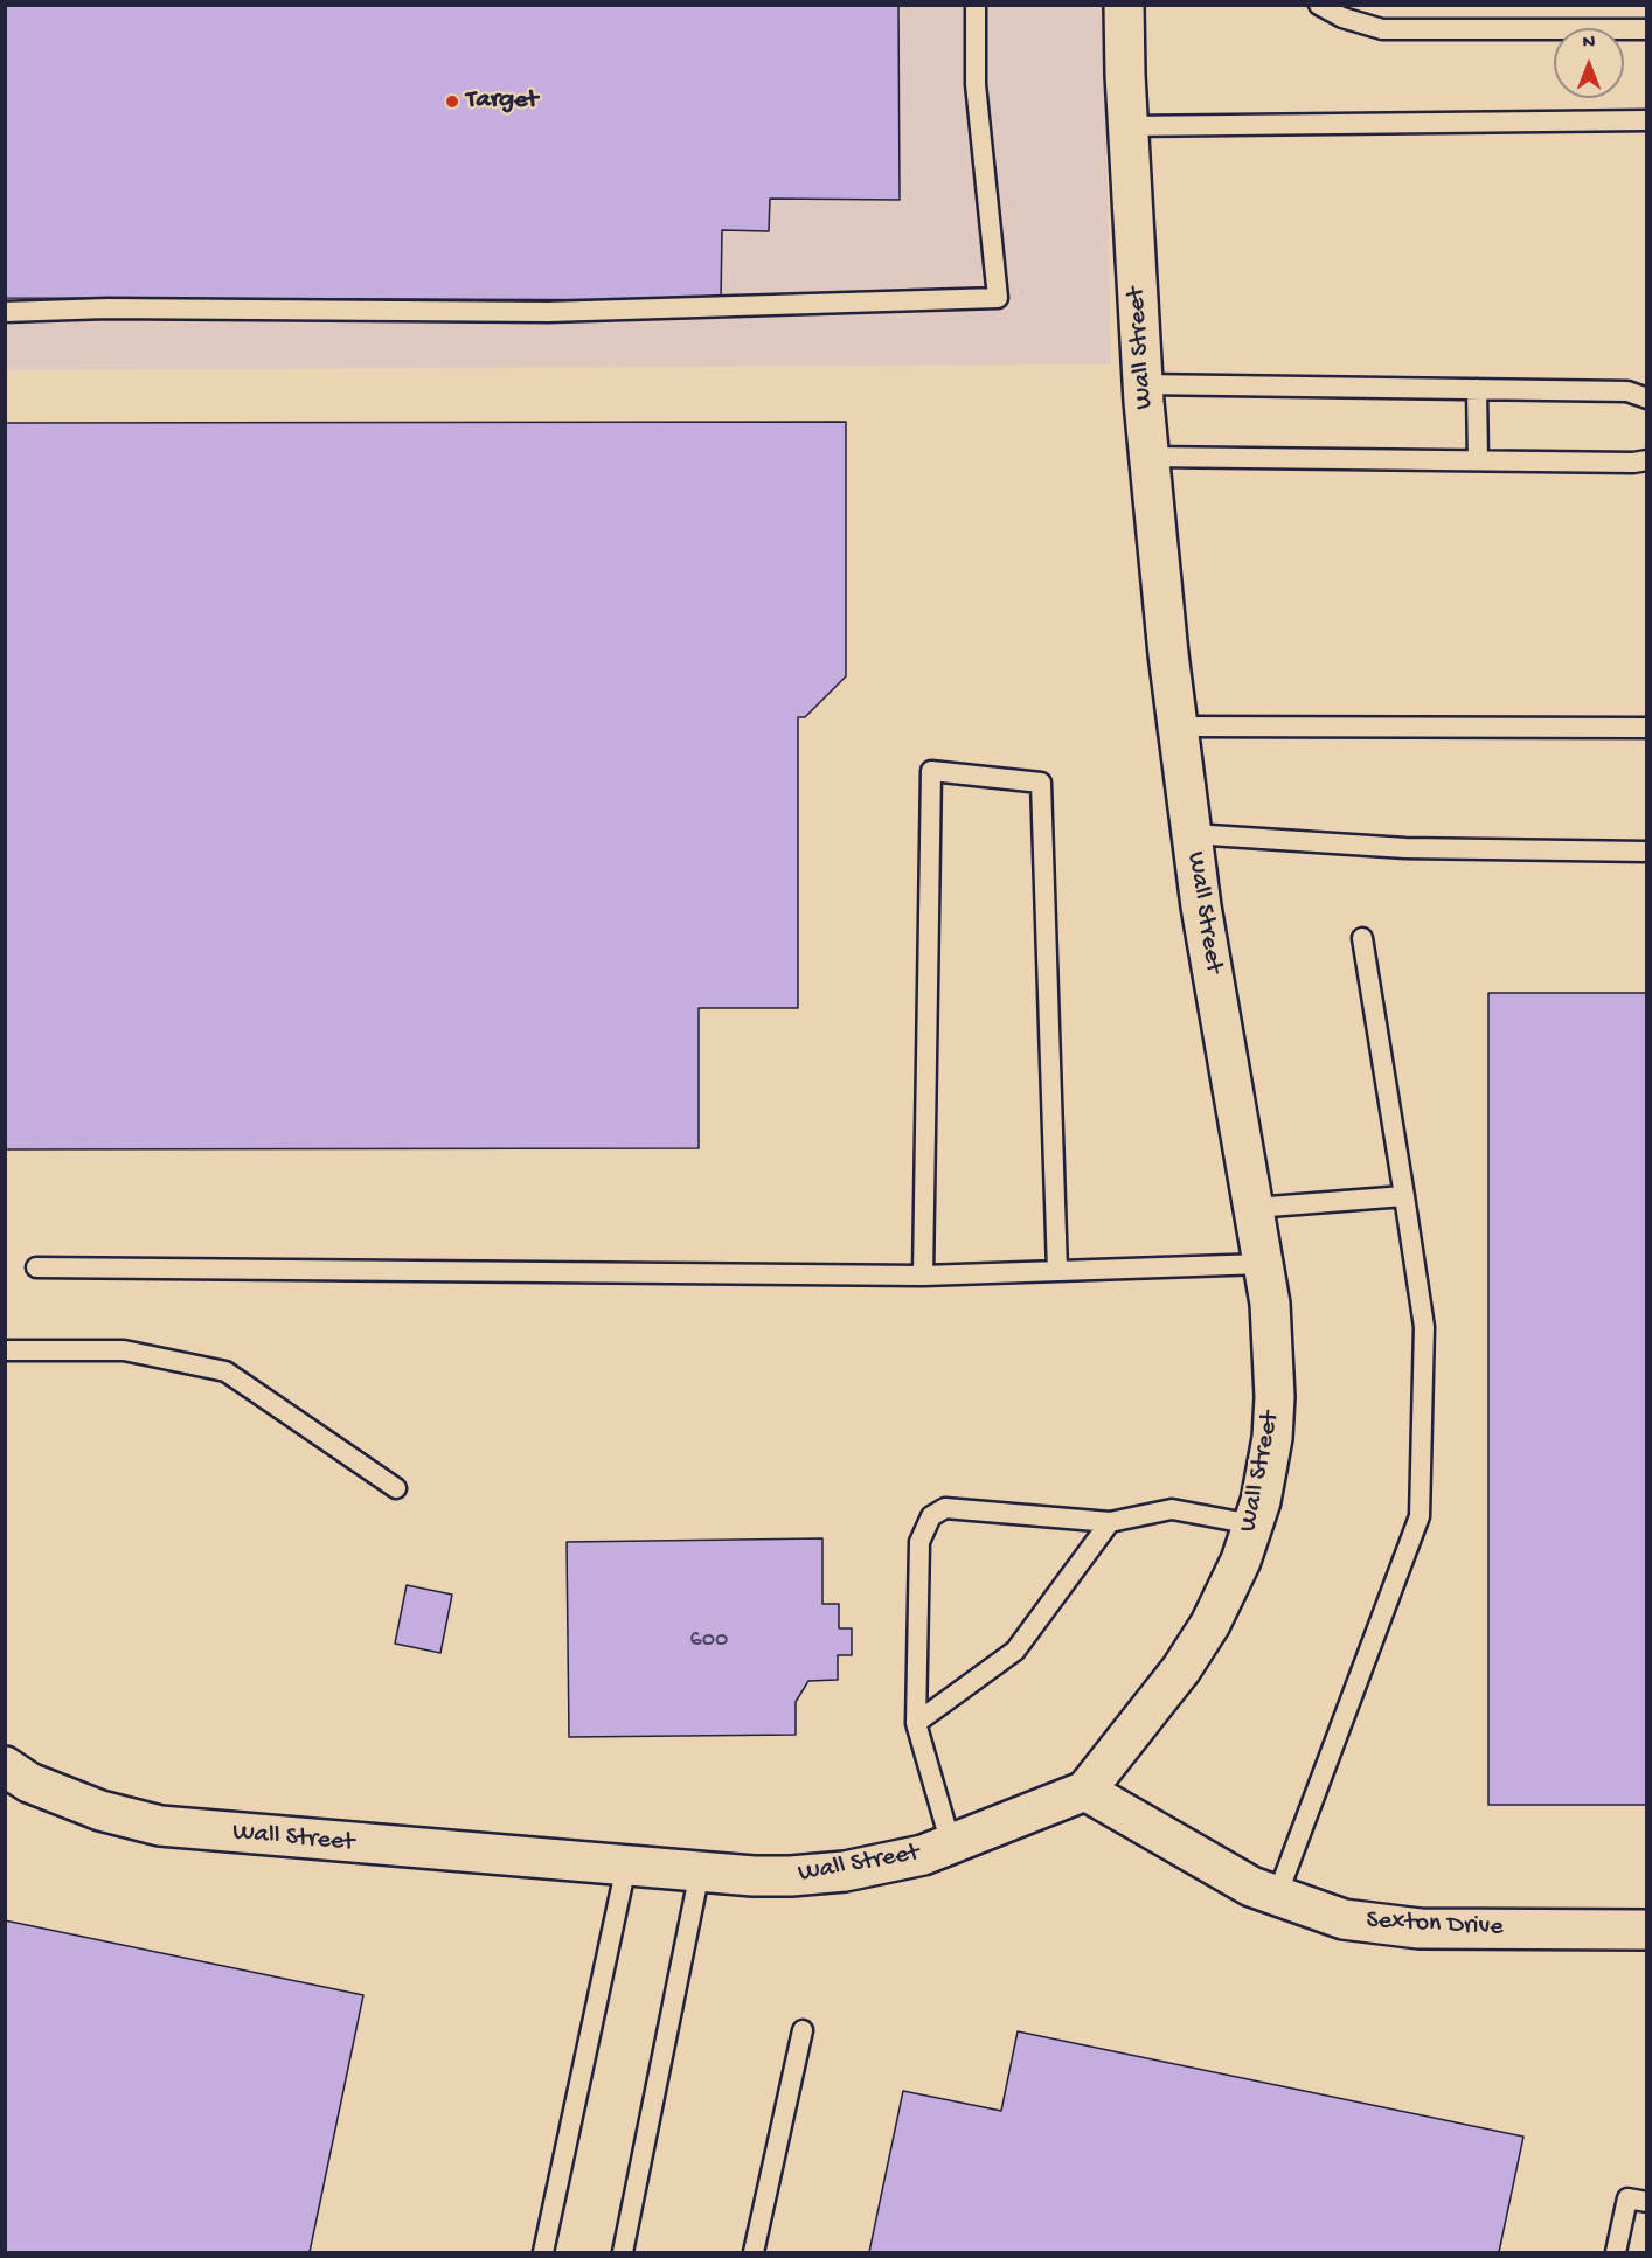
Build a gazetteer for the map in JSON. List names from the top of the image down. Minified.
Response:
{"streets":{"street":["Wall Street","Sexton Drive"]},"crossings":[["Wall Street","Sexton Drive"]],"places":["Target"],"house_numbers":["600"],"north":"top"}
